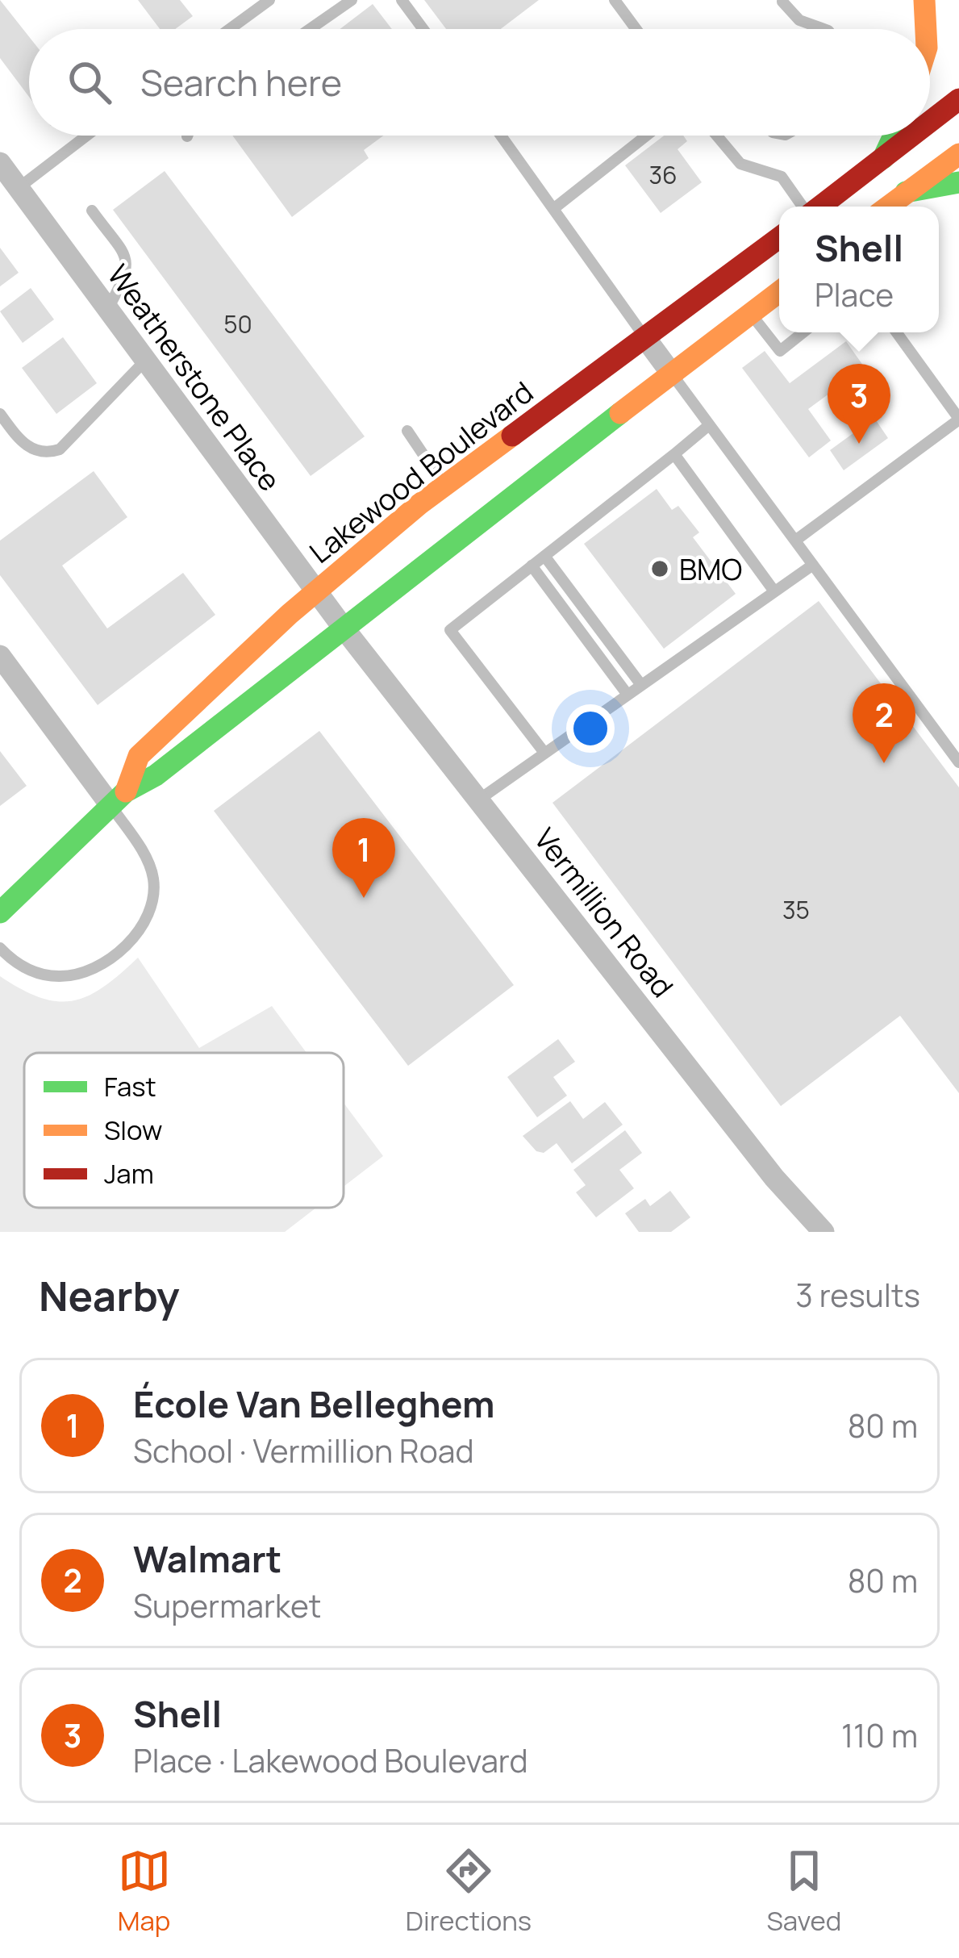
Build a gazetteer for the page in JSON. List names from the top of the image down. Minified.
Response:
{"streets":{"main road":["Lakewood Boulevard"],"street":["Weatherstone Place","Vermillion Road"]},"crossings":[["Weatherstone Place","Lakewood Boulevard"],["Weatherstone Place","Vermillion Road"],["Lakewood Boulevard","Vermillion Road"]],"places":["BMO"],"house_numbers":["36","50","35"],"legend":["Fast","Slow","Jam"],"page":{"search":"Search here","popup":["Shell","Place"],"pins":["3","2","1"],"heading":["Nearby","3 results"],"list":[{"mark":"1","name":"École Van Belleghem","note":"School · Vermillion Road","value":"80 m"},{"mark":"2","name":"Walmart","note":"Supermarket","value":"80 m"},{"mark":"3","name":"Shell","note":"Place · Lakewood Boulevard","value":"110 m"}],"nav":["Map","Directions","Saved"]}}
